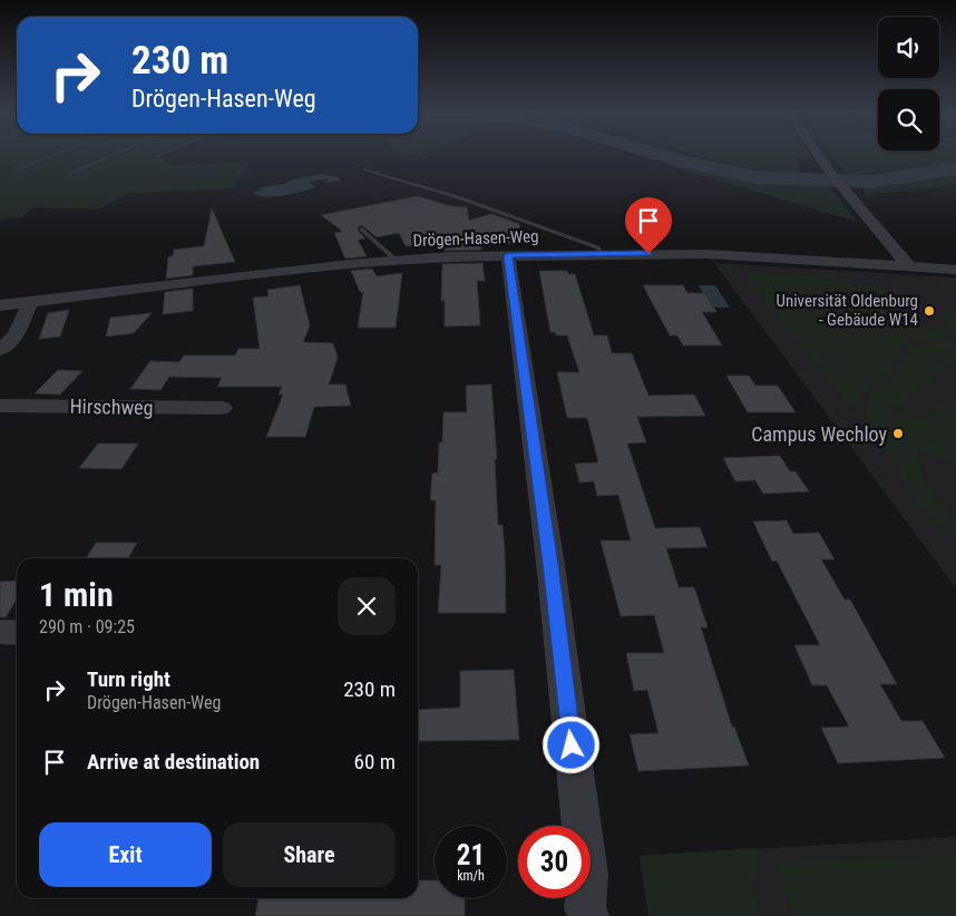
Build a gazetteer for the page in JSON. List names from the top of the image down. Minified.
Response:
{"streets":{"street":["Drögen-Hasen-Weg","Hirschweg"]},"places":["Universität Oldenburg - Gebäude W14","Campus Wechloy"],"page":{"turn":["230 m","Drögen-Hasen-Weg"],"heading":["1 min","290 m · 09:25"],"list":[{"name":"Turn right","note":"Drögen-Hasen-Weg","value":"230 m"},{"name":"Arrive at destination","value":"60 m"}],"buttons":["Exit","Share"],"speed":"21 km/h","limit":"30"}}
